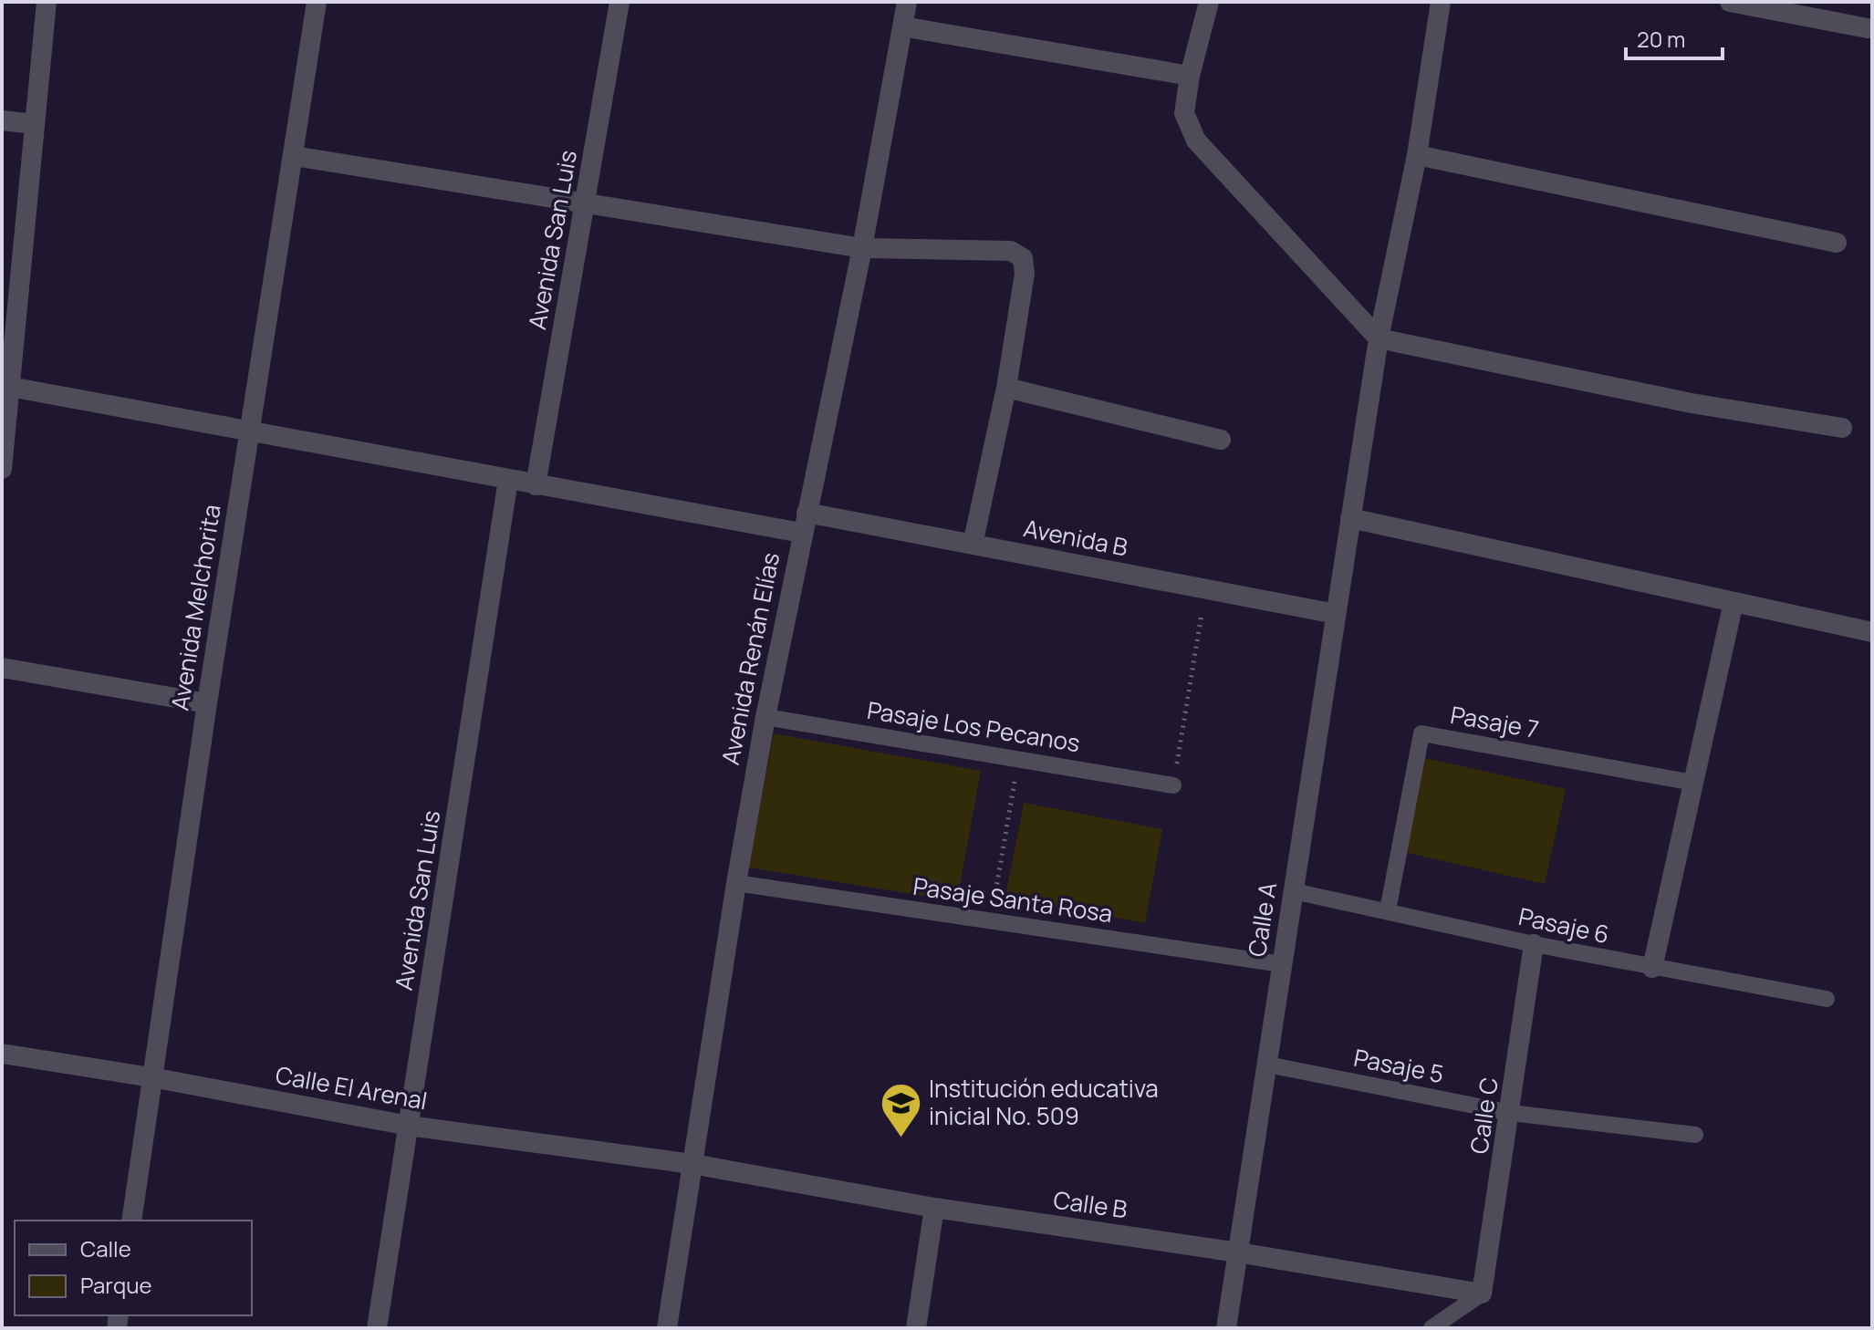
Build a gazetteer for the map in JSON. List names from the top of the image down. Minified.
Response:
{"streets":{"street":["Avenida San Luis","Avenida B","Avenida Melchorita","Avenida Renán Elías","Calle A","Calle El Arenal","Calle C","Calle B"],"lane":["Pasaje 7","Pasaje Los Pecanos","Pasaje Santa Rosa","Pasaje 6","Pasaje 5"]},"crossings":[["Avenida San Luis","Avenida B"],["Avenida San Luis","Calle El Arenal"],["Avenida B","Avenida Melchorita"],["Avenida B","Avenida Renán Elías"],["Avenida B","Calle A"],["Avenida Melchorita","Calle El Arenal"],["Avenida Renán Elías","Pasaje Los Pecanos"],["Avenida Renán Elías","Pasaje Santa Rosa"],["Avenida Renán Elías","Calle El Arenal"],["Avenida Renán Elías","Calle B"],["Pasaje 7","Pasaje 6"],["Pasaje Santa Rosa","Calle A"],["Calle A","Pasaje 6"],["Calle A","Pasaje 5"],["Calle A","Calle B"],["Pasaje 6","Calle C"],["Pasaje 5","Calle C"],["Calle El Arenal","Calle B"],["Calle C","Calle B"]],"places":{"school or university":["Institución educativa inicial No. 509"]},"legend":["Calle","Parque"],"scale_bar":"20 m"}
